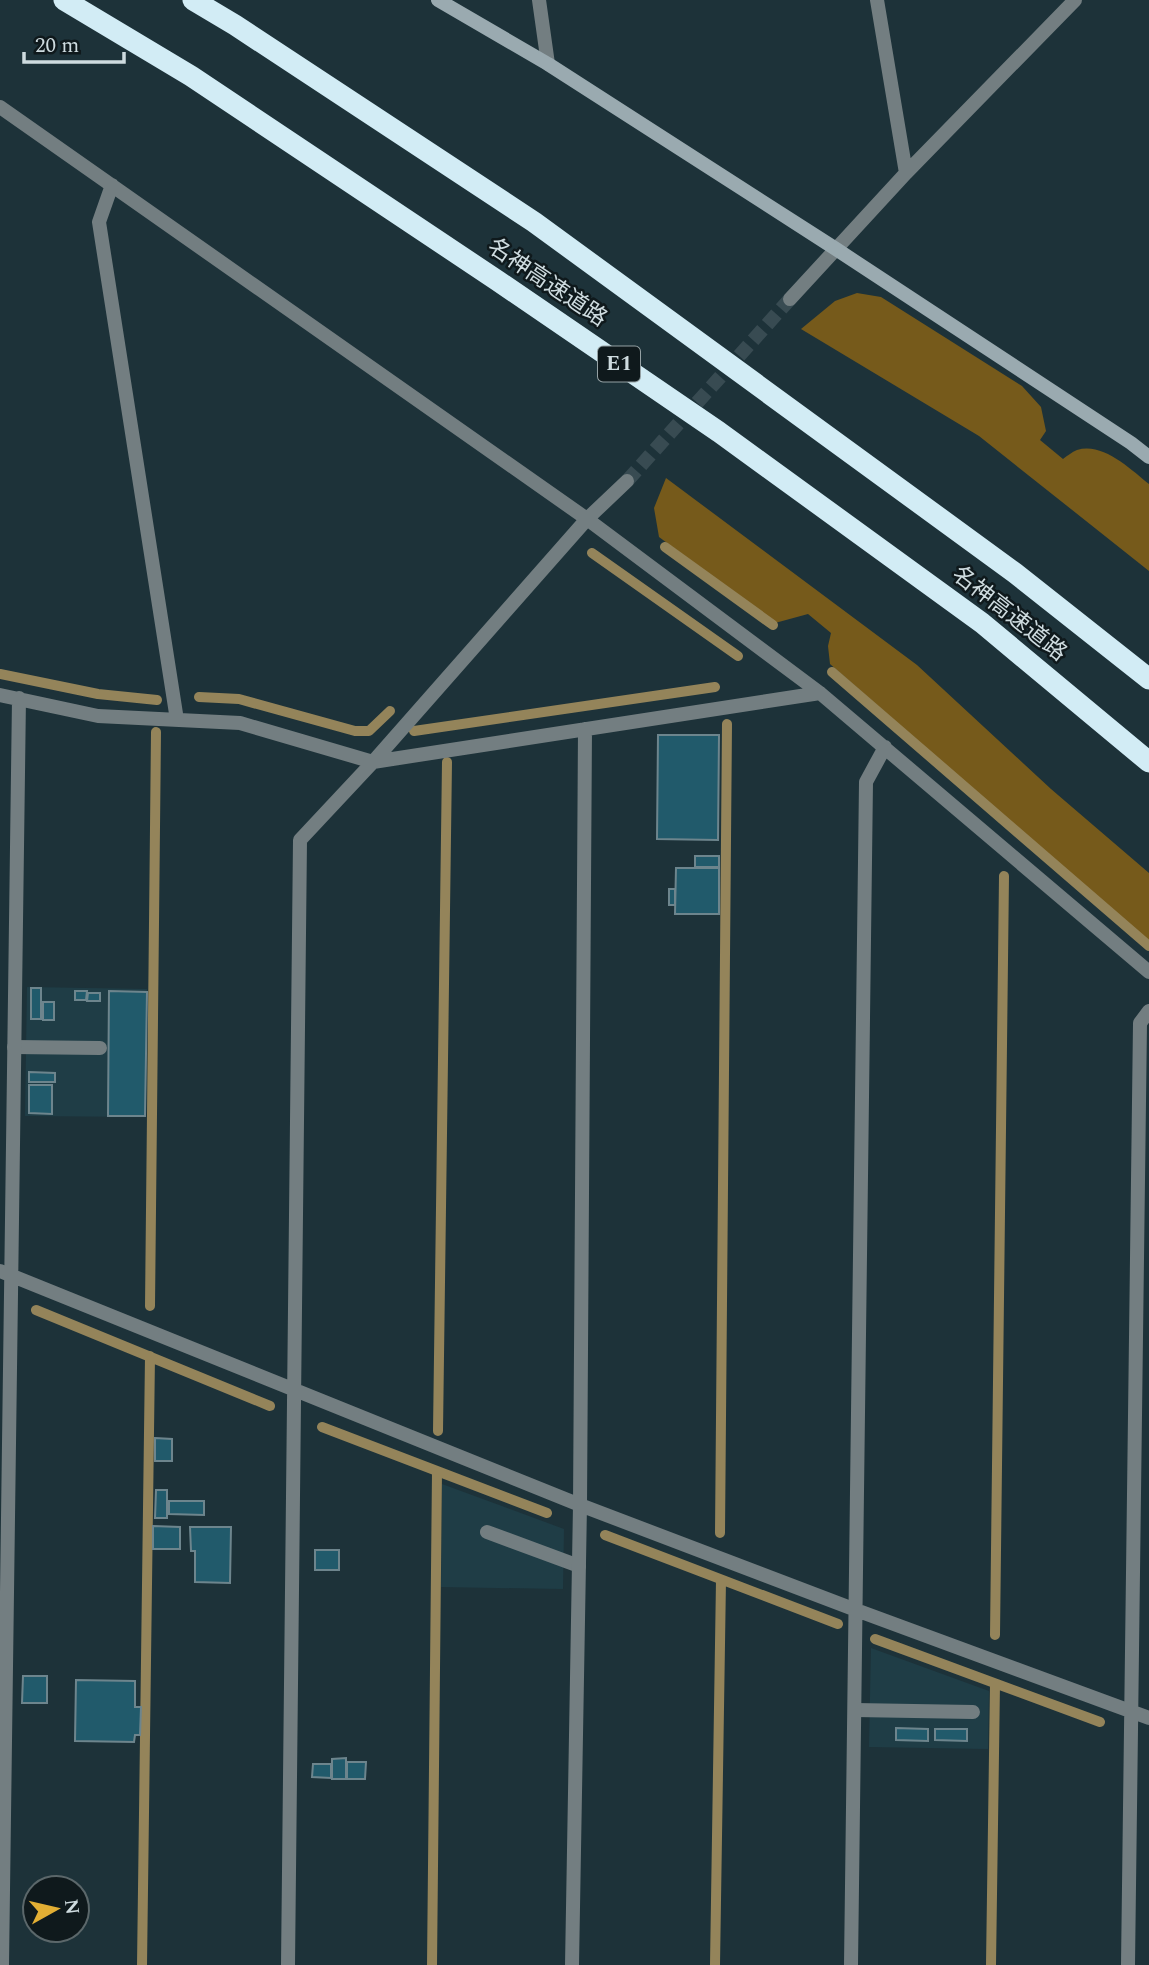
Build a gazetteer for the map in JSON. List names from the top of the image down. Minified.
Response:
{"streets":{"highway":["名神高速道路","E1"]},"scale_bar":"20 m","north":"right"}
